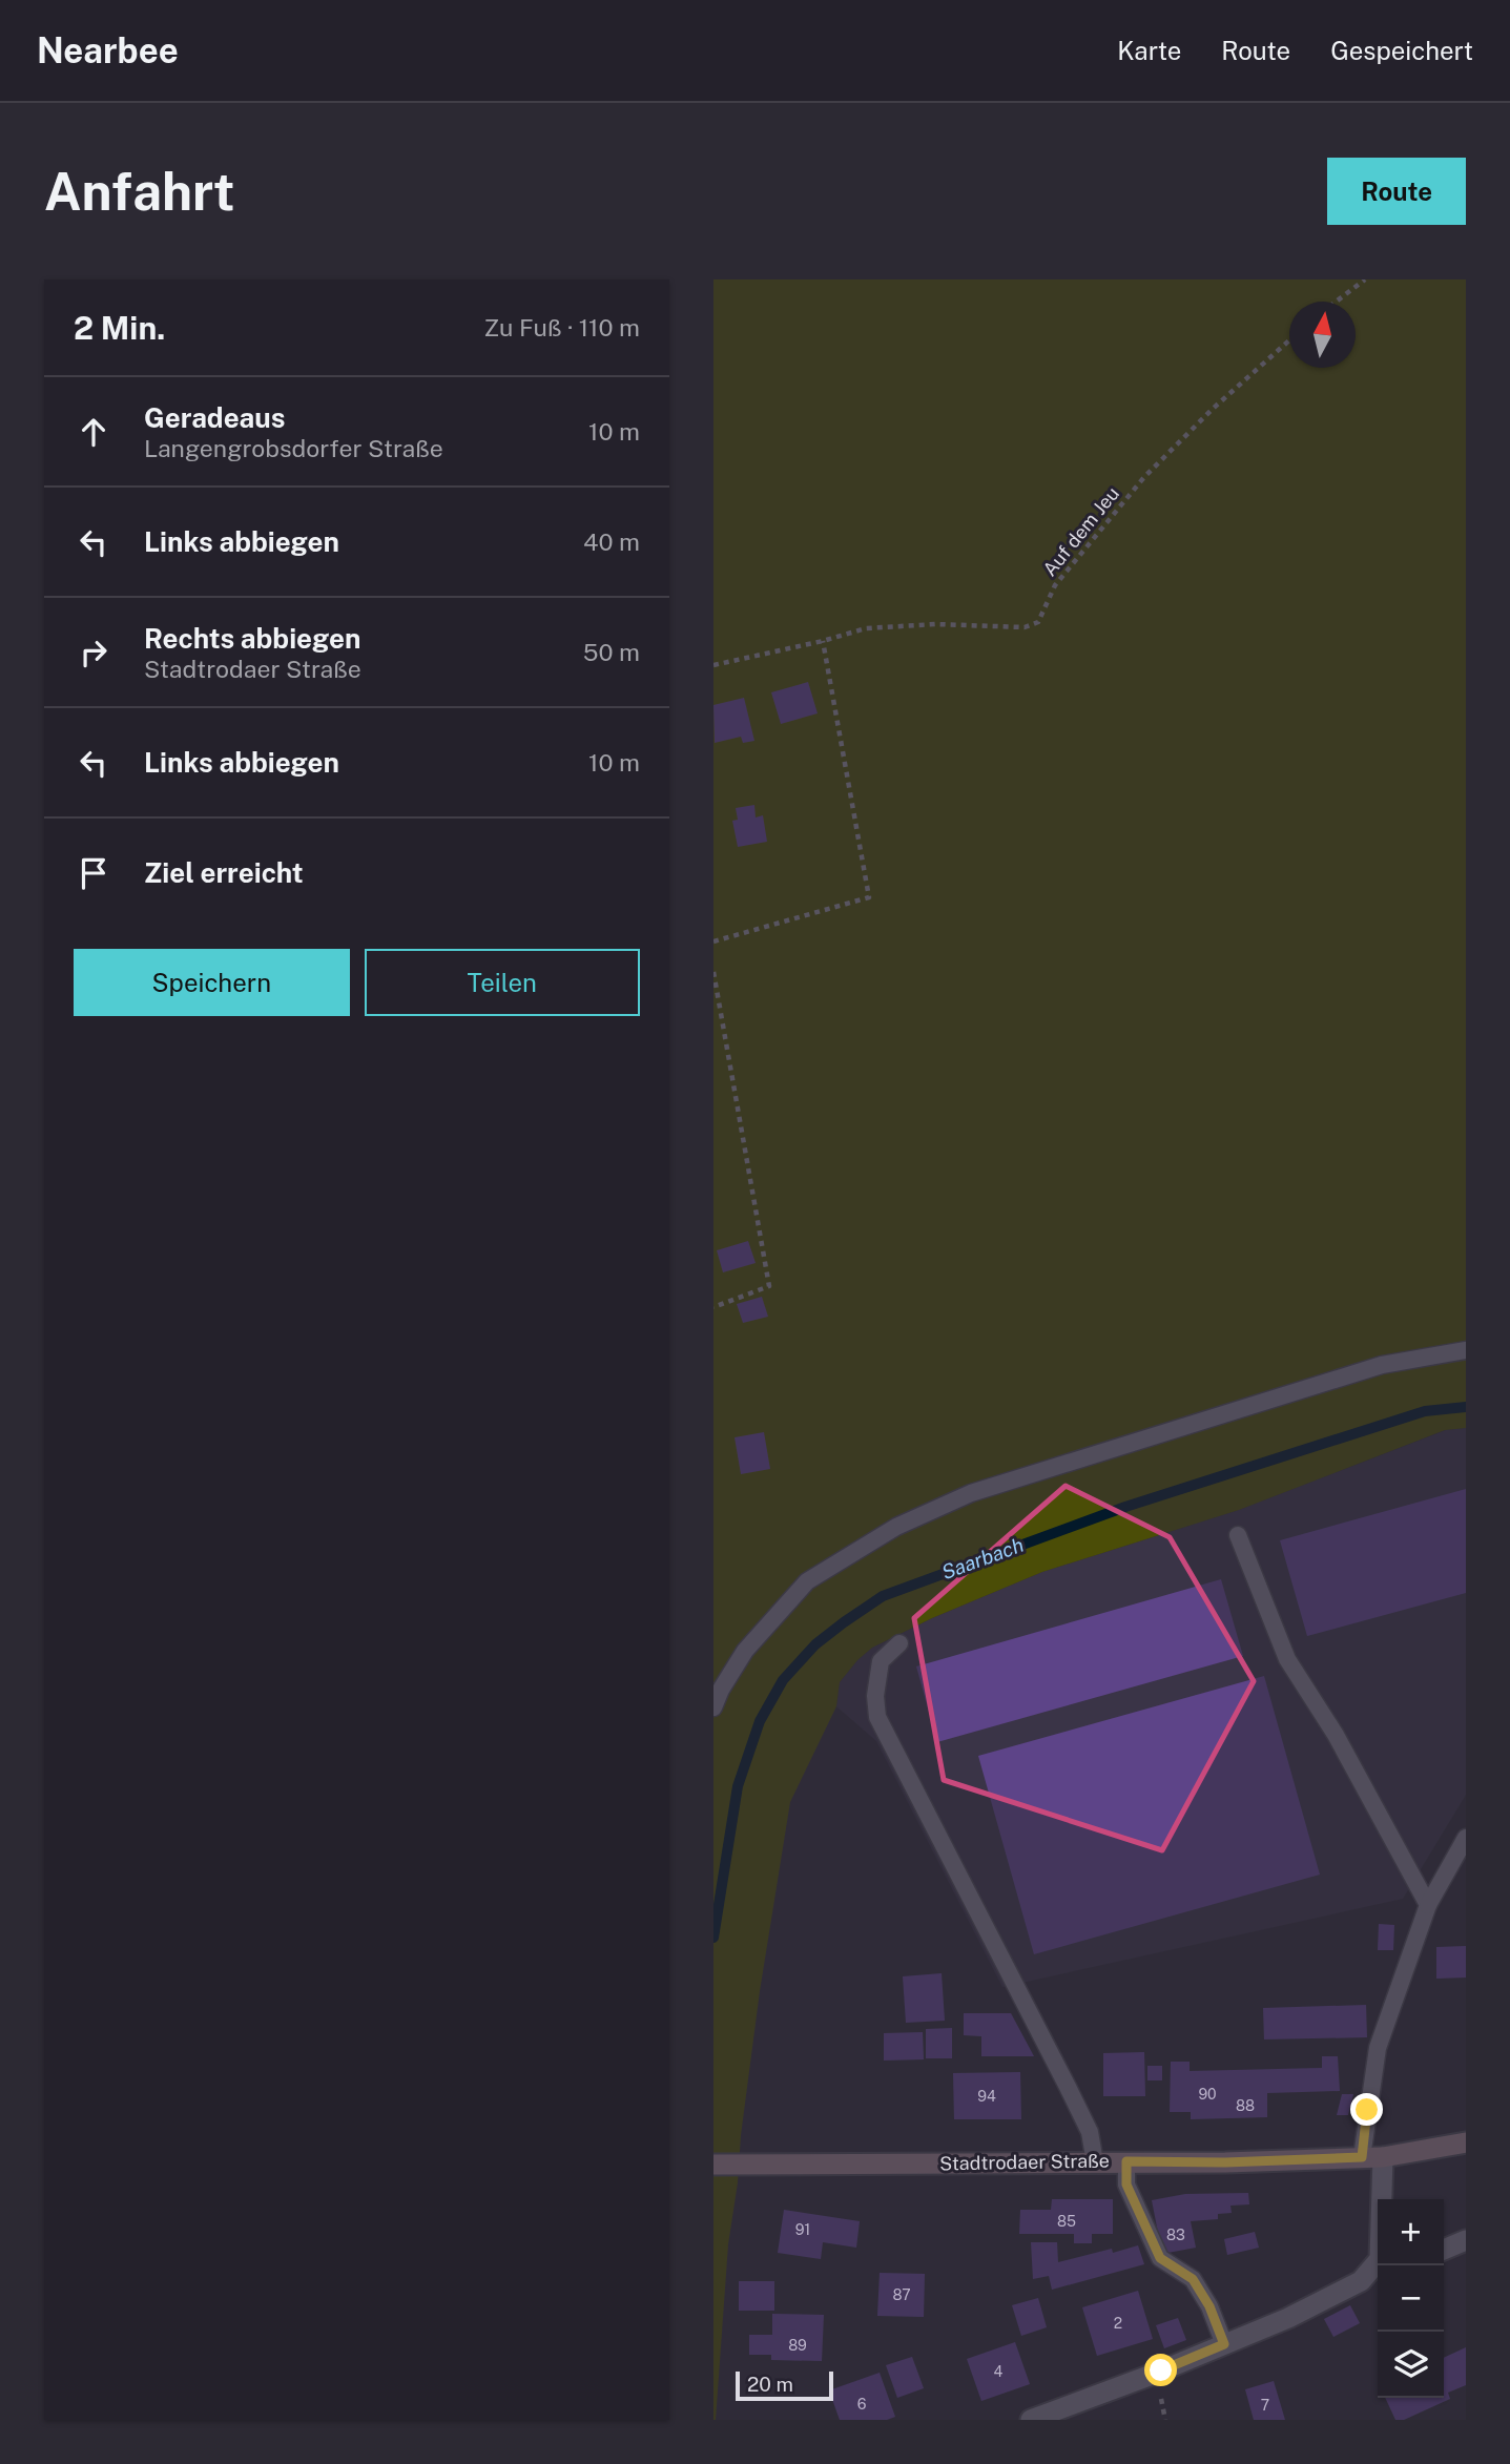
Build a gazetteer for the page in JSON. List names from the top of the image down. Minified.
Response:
{"streets":{"main road":["Stadtrodaer Straße"],"path":["Auf dem Jeu"]},"water":["Saarbach"],"house_numbers":["90","94","88","85","91","83","87","2","89","4","6","7"],"scale_bar":"20 m","north":"top","page":{"header":"Nearbee","nav":["Karte","Route","Gespeichert"],"buttons":["Route",["Speichern","Teilen"]],"title":"Anfahrt","heading":["2 Min.","Zu Fuß · 110 m"],"list":[["Geradeaus","Langengrobsdorfer Straße","10 m"],["Links abbiegen","40 m"],["Rechts abbiegen","Stadtrodaer Straße","50 m"],["Links abbiegen","10 m"],"Ziel erreicht"],"map_buttons":["+","−"],"scale":"20 m"}}
